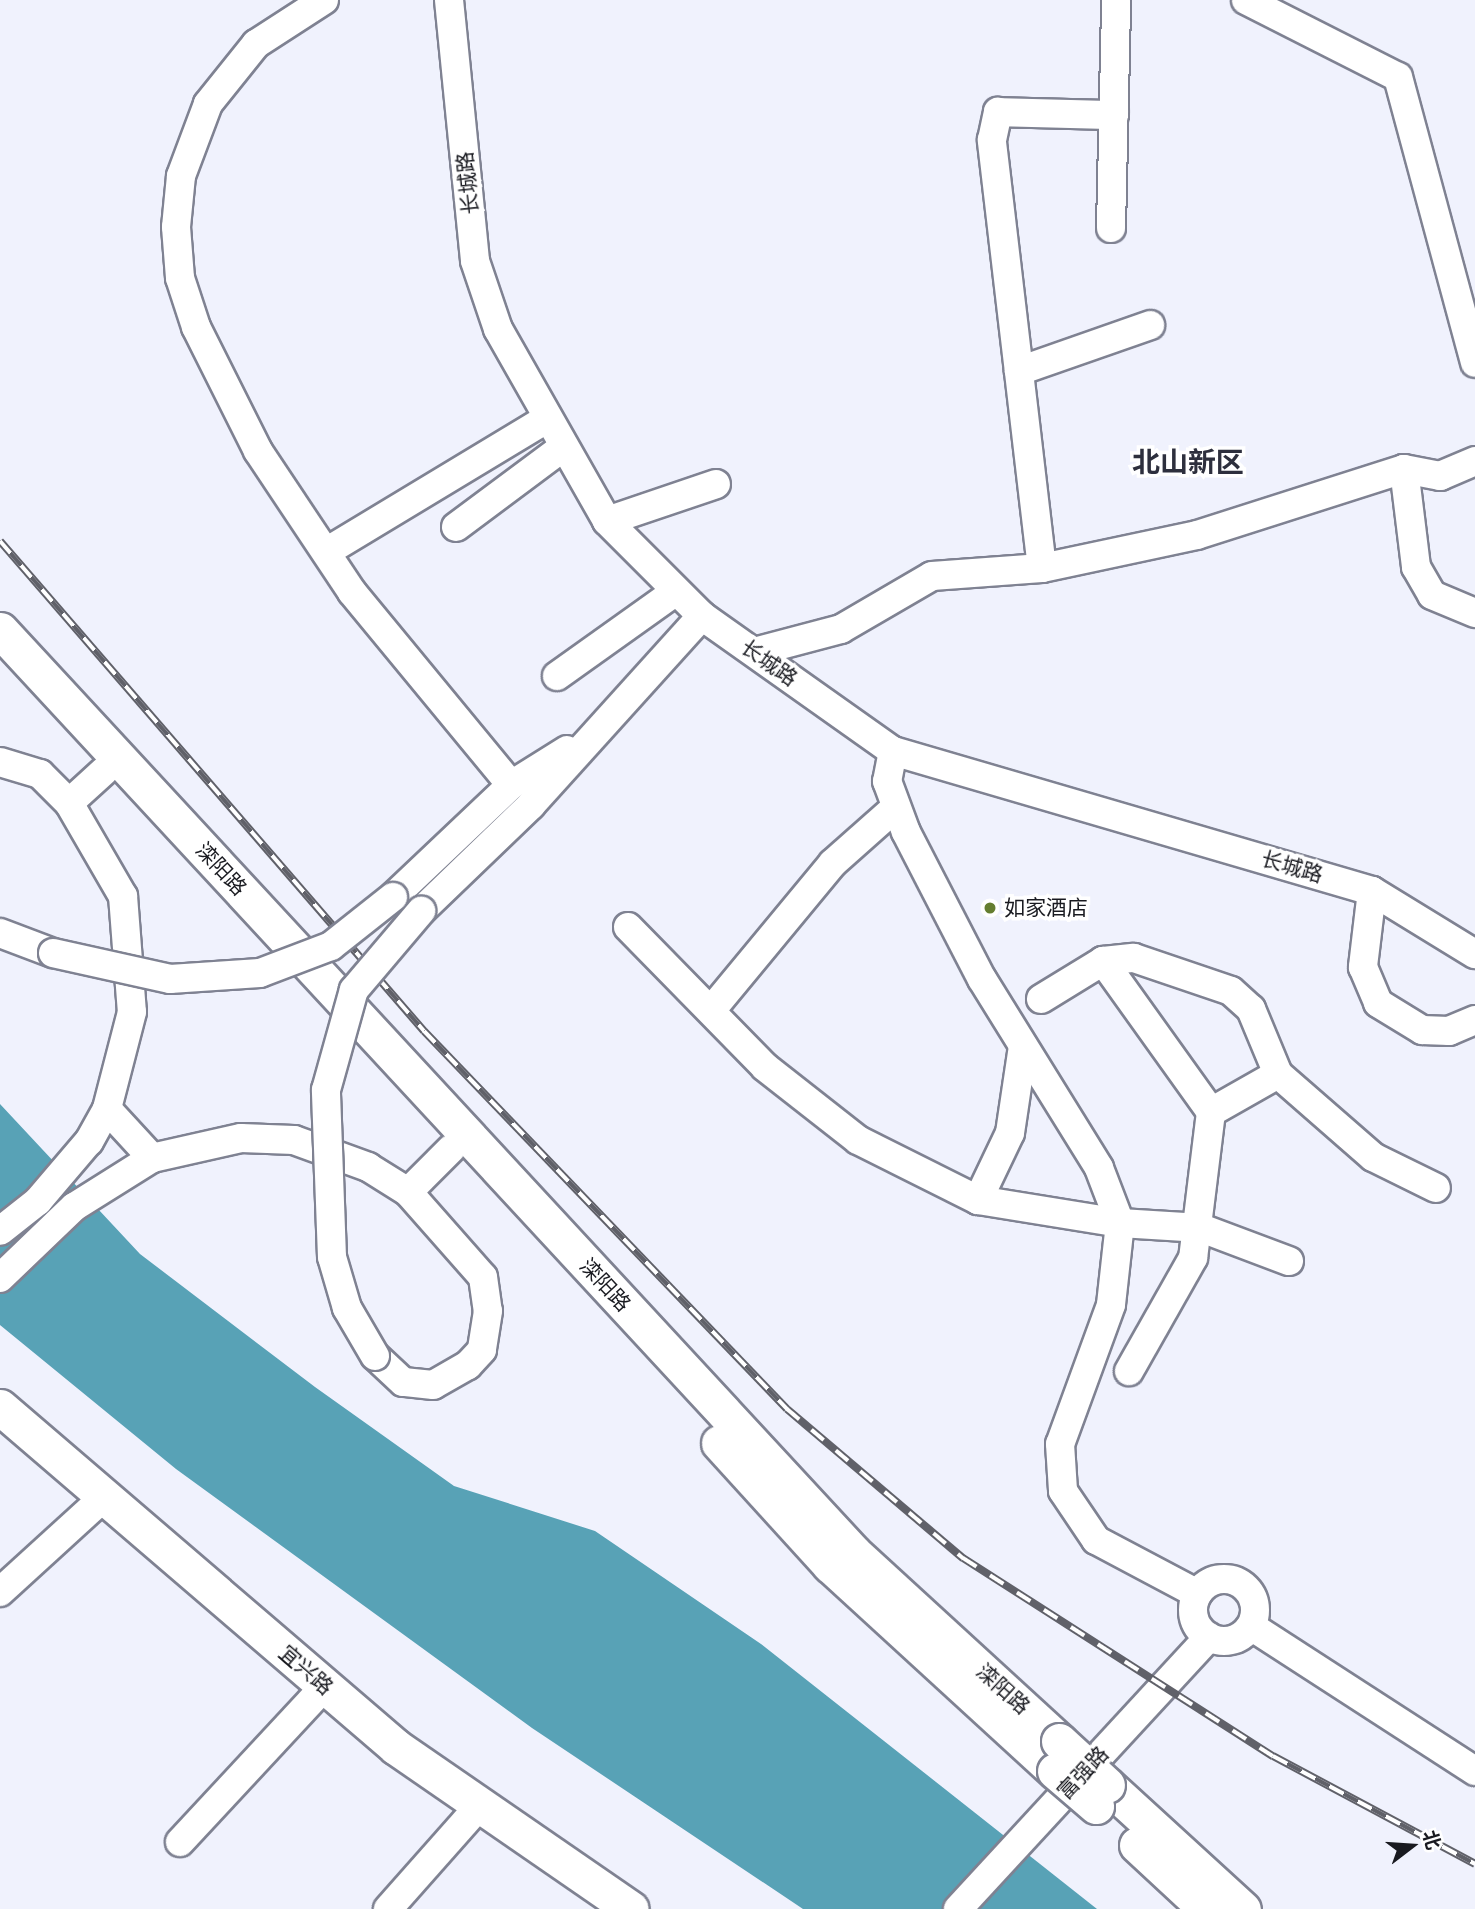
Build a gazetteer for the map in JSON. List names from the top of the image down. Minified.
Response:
{"streets":{"main road":["滦阳路","宜兴路"],"street":["长城路","富强路"]},"districts":["北山新区"],"places":["如家酒店"],"north":"right"}
